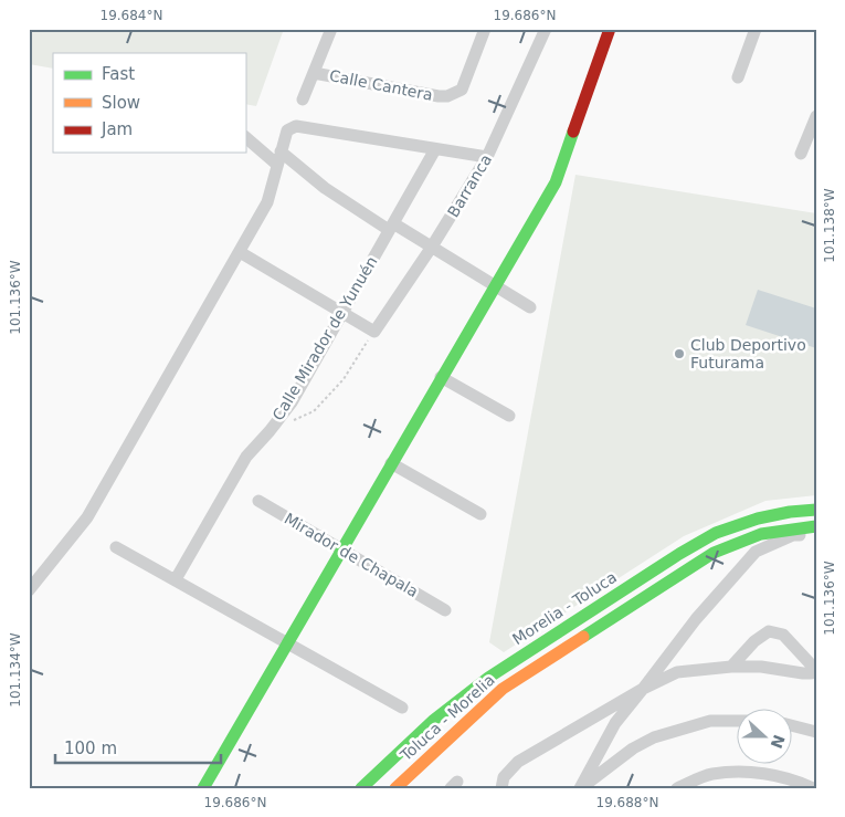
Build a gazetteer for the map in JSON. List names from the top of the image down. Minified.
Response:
{"streets":{"main road":["Morelia - Toluca","Toluca - Morelia"],"street":["Calle Cantera","Barranca","Calle Mirador de Yunuén","Mirador de Chapala"]},"places":["Club Deportivo Futurama"],"legend":["Fast","Slow","Jam"],"scale_bar":"100 m","north":"right","coordinates":["19.684°N","19.686°N","101.138°W","101.136°W","101.134°W","19.688°N"]}
